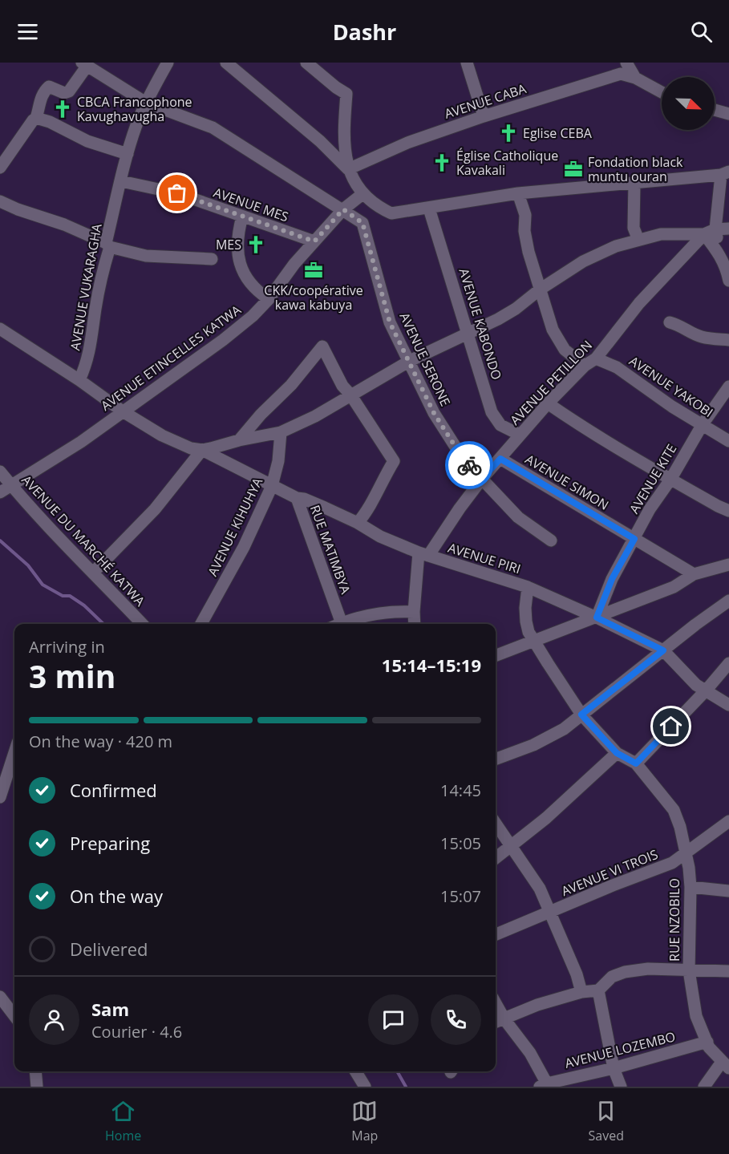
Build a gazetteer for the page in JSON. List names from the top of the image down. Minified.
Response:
{"streets":{"street":["AVENUE CABA","AVENUE MES","AVENUE VUKARAGHA","AVENUE KABONDO","AVENUE ETINCELLES KATWA","AVENUE SERONE","AVENUE PETILLON","AVENUE YAKOBI","AVENUE KITE","AVENUE SIMON","AVENUE KIHUHYA","AVENUE DU MARCHÉ KATWA","RUE MATIMBYA","AVENUE PIRI","AVENUE VI TROIS","RUE NZOBILO","AVENUE LOZEMBO"]},"crossings":[["AVENUE MES","AVENUE VUKARAGHA"],["AVENUE MES","AVENUE ETINCELLES KATWA"],["AVENUE VUKARAGHA","AVENUE SERONE"],["AVENUE VUKARAGHA","RUE MATIMBYA"],["AVENUE KABONDO","AVENUE PETILLON"],["AVENUE ETINCELLES KATWA","AVENUE SERONE"],["AVENUE ETINCELLES KATWA","AVENUE DU MARCHÉ KATWA"],["AVENUE ETINCELLES KATWA","RUE MATIMBYA"],["AVENUE SERONE","AVENUE PETILLON"],["AVENUE PETILLON","AVENUE YAKOBI"],["AVENUE PETILLON","AVENUE SIMON"],["AVENUE PETILLON","AVENUE PIRI"],["AVENUE YAKOBI","AVENUE KITE"],["AVENUE KITE","AVENUE SIMON"],["AVENUE KITE","AVENUE PIRI"],["AVENUE KIHUHYA","RUE MATIMBYA"],["RUE MATIMBYA","AVENUE PIRI"],["AVENUE PIRI","RUE NZOBILO"],["AVENUE VI TROIS","RUE NZOBILO"],["RUE NZOBILO","AVENUE LOZEMBO"]],"places":{"church":["CBCA Francophone Kavughavugha","Eglise CEBA","Église Catholique Kavakali","MES"],"office":["Fondation black muntu ouran","CKK/coopérative kawa kabuya"]},"north":"bottom right","page":{"header":"Dashr","heading":["3 min","Arriving in","15:14–15:19"],"panel":["Sam","Courier · 4.6"],"bar":"On the way · 420 m","list":[["Confirmed","14:45"],["Preparing","15:05"],["On the way","15:07"],"Delivered"],"tabs":["Home","Map","Saved"]}}
